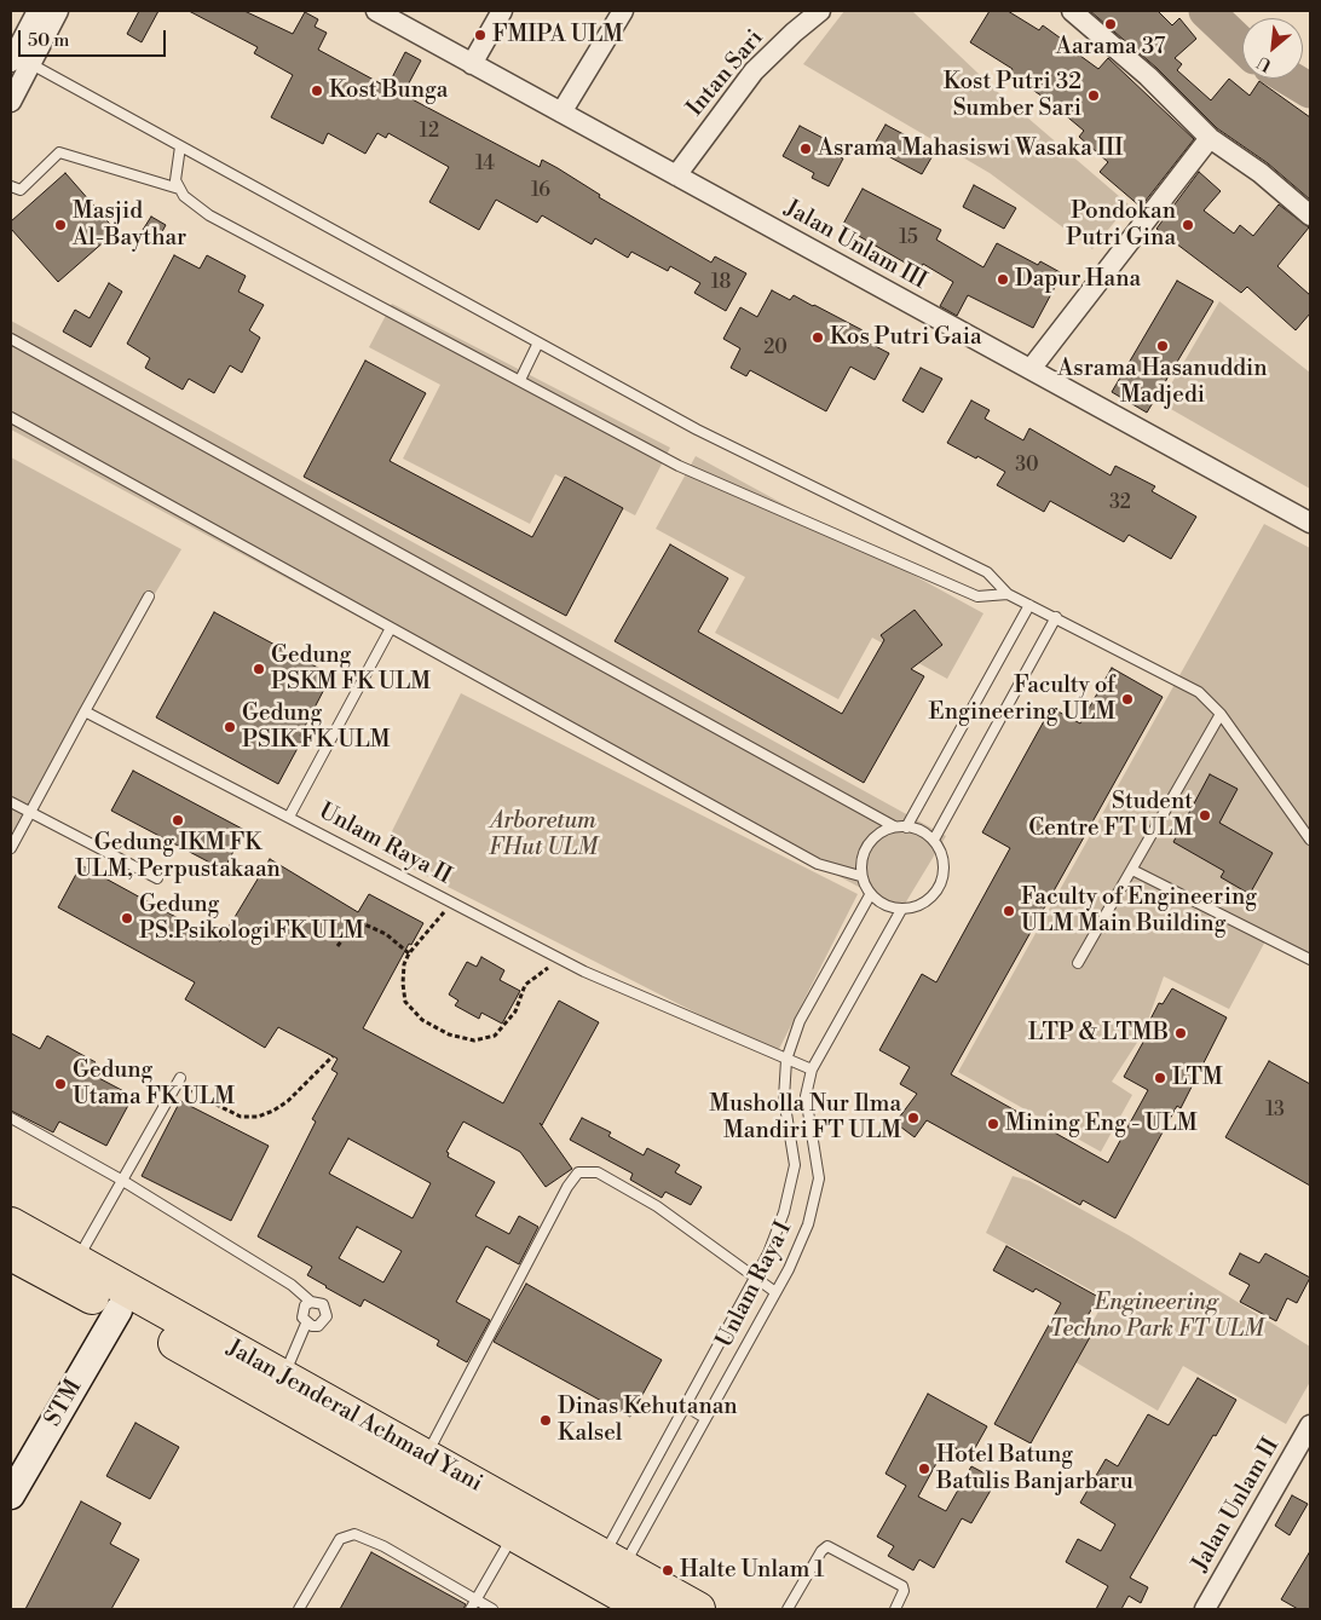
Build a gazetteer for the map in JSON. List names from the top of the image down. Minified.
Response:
{"streets":{"highway":["Jalan Jenderal Achmad Yani"],"street":["Intan Sari","Jalan Unlam III","STM","Jalan Unlam II"],"lane":["Unlam Raya II","Unlam Raya I"]},"crossings":[["Intan Sari","Jalan Unlam III"],["Unlam Raya II","Unlam Raya I"],["Unlam Raya I","Jalan Jenderal Achmad Yani"],["STM","Jalan Jenderal Achmad Yani"]],"parks":["Arboretum FHut ULM","Engineering Techno Park FT ULM"],"places":["Aarama 37","FMIPA ULM","Kost Bunga","Kost Putri 32 Sumber Sari","Asrama Mahasiswi Wasaka III","Masjid Al-Baythar","Pondokan Putri Gina","Dapur Hana","Kos Putri Gaia","Asrama Hasanuddin Madjedi","Gedung PSKM FK ULM","Faculty of Engineering ULM","Gedung PSIK FK ULM","Student Centre FT ULM","Gedung IKM FK ULM, Perpustakaan","Faculty of Engineering ULM Main Building","Gedung PS.Psikologi FK ULM","LTP & LTMB","LTM","Gedung Utama FK ULM","Musholla Nur Ilma Mandiri FT ULM","Mining Eng - ULM","Dinas Kehutanan Kalsel","Hotel Batung Batulis Banjarbaru","Halte Unlam 1"],"house_numbers":["12","14","16","15","18","20","30","32","13"],"scale_bar":"50 m","north":"bottom left"}
